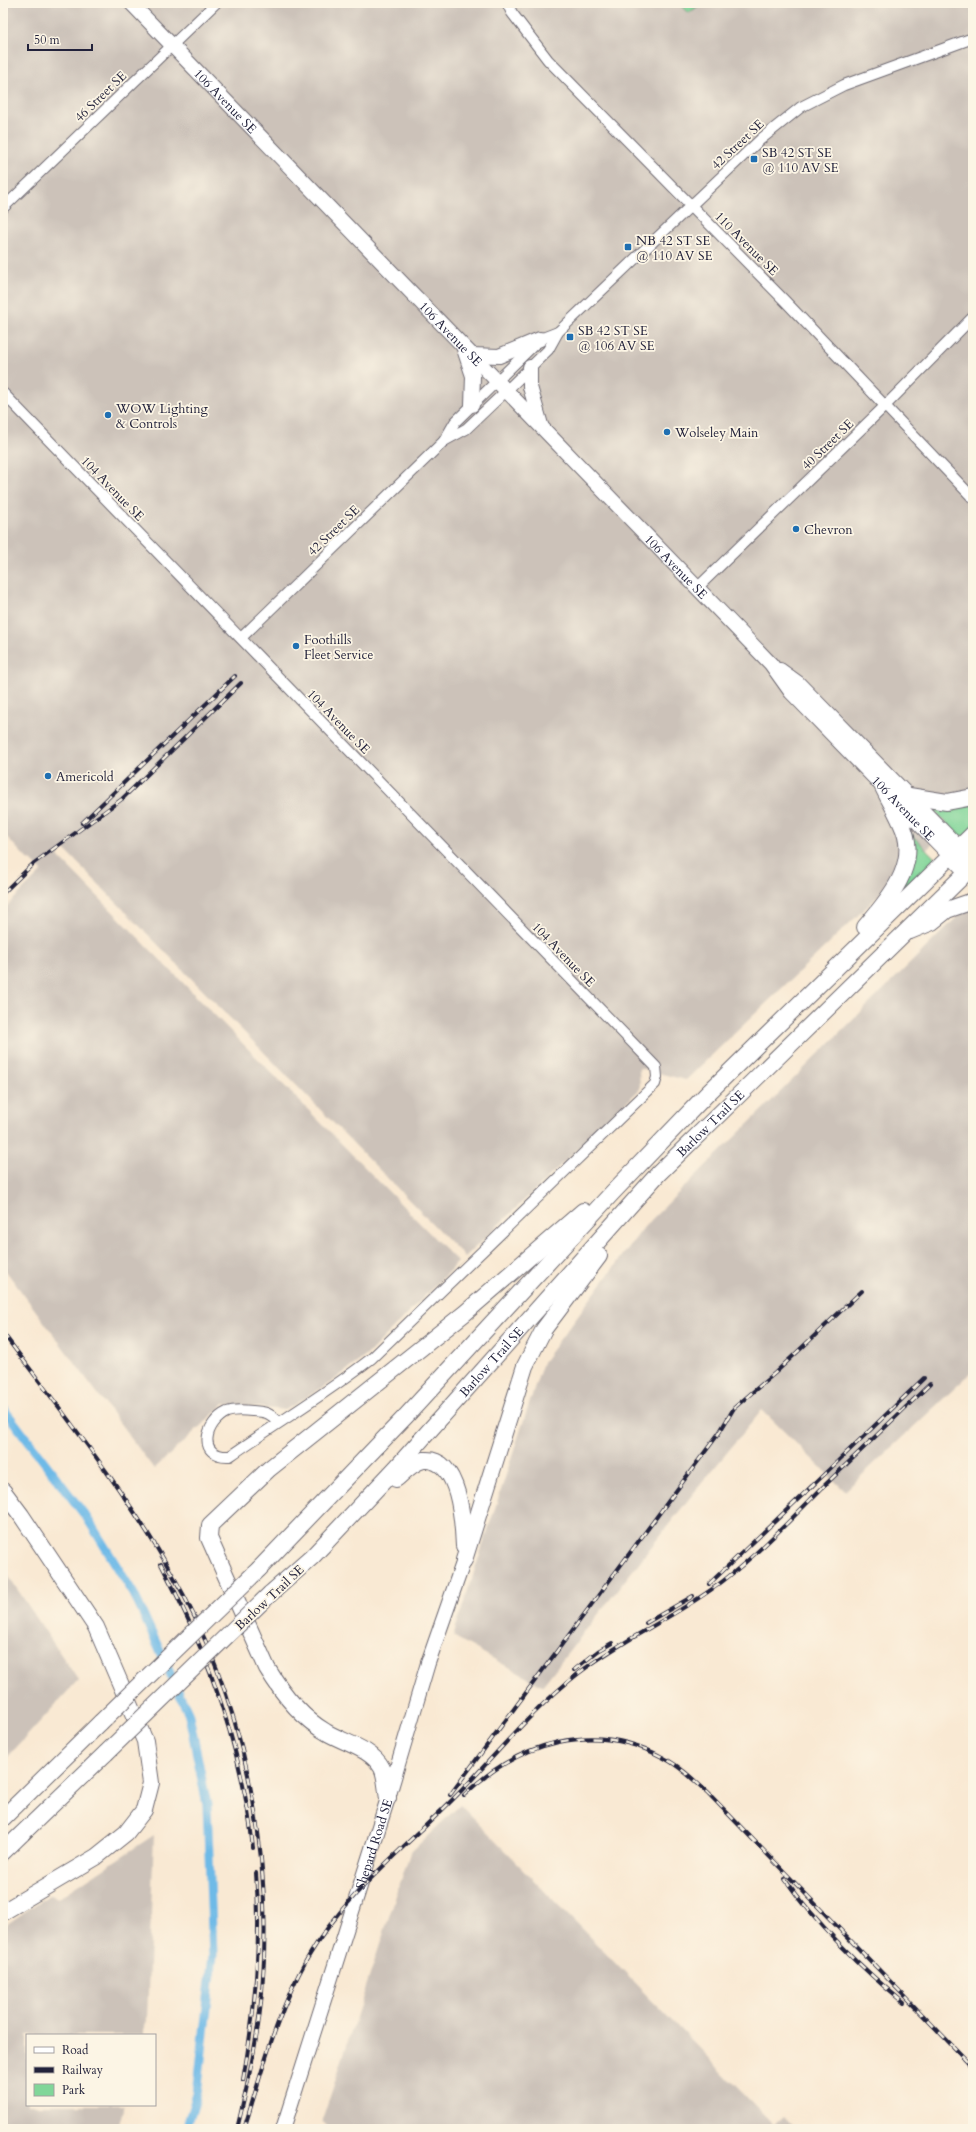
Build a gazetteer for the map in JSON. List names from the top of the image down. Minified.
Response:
{"streets":{"main road":["Barlow Trail SE"],"street":["46 Street SE","106 Avenue SE","42 Street SE","110 Avenue SE","40 Street SE","104 Avenue SE","Shepard Road SE"]},"crossings":[["46 Street SE","106 Avenue SE"],["106 Avenue SE","42 Street SE"],["106 Avenue SE","40 Street SE"],["106 Avenue SE","Barlow Trail SE"],["42 Street SE","110 Avenue SE"],["42 Street SE","104 Avenue SE"],["110 Avenue SE","40 Street SE"]],"places":{"transit":["SB 42 ST SE @ 110 AV SE","NB 42 ST SE @ 110 AV SE","SB 42 ST SE @ 106 AV SE"],"other":["WOW Lighting & Controls","Wolseley Main","Chevron","Foothills Fleet Service","Americold"]},"legend":["Road","Railway","Park"],"scale_bar":"50 m"}
